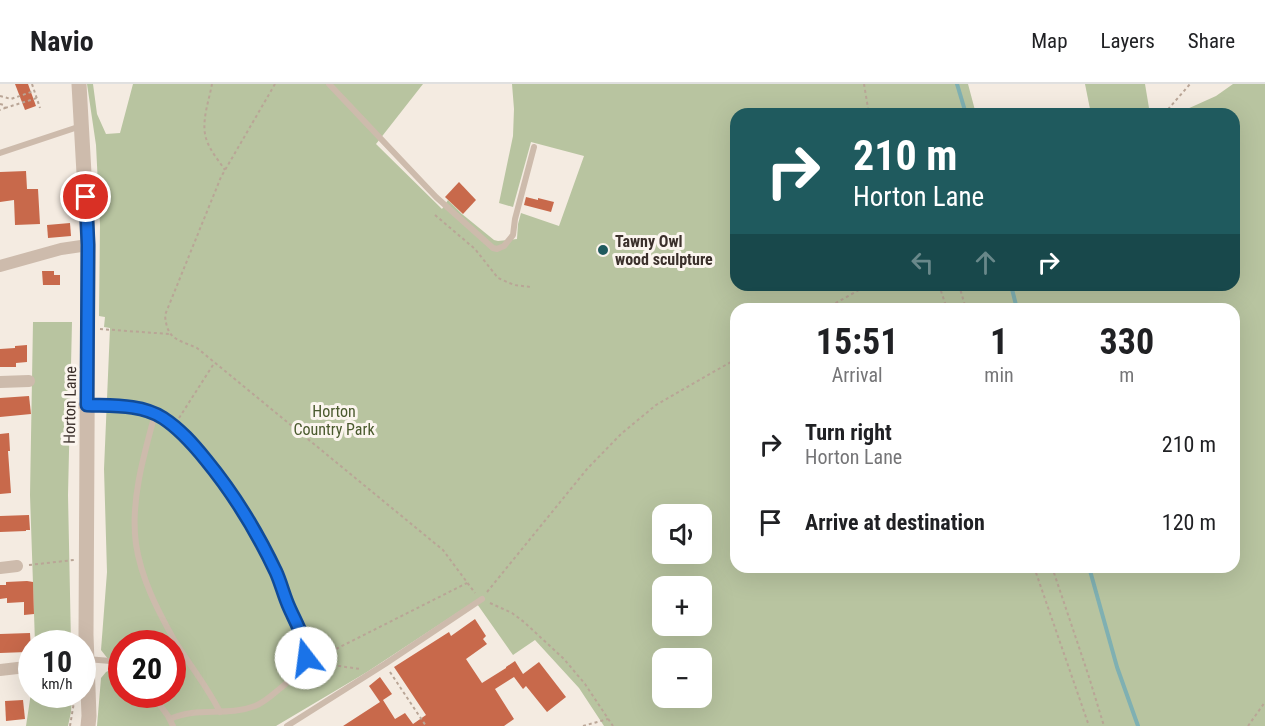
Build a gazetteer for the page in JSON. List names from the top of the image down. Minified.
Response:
{"streets":{"street":["Horton Lane"]},"parks":["Horton Country Park"],"places":["Tawny Owl wood sculpture"],"page":{"header":"Navio","nav":["Map","Layers","Share"],"turn":["210 m","Horton Lane"],"eta":["15:51","Arrival","1","min","330","m"],"list":[{"name":"Turn right","note":"Horton Lane","value":"210 m"},{"name":"Arrive at destination","value":"120 m"}],"map_buttons":["+","−"],"speed":"10 km/h","limit":"20"}}
